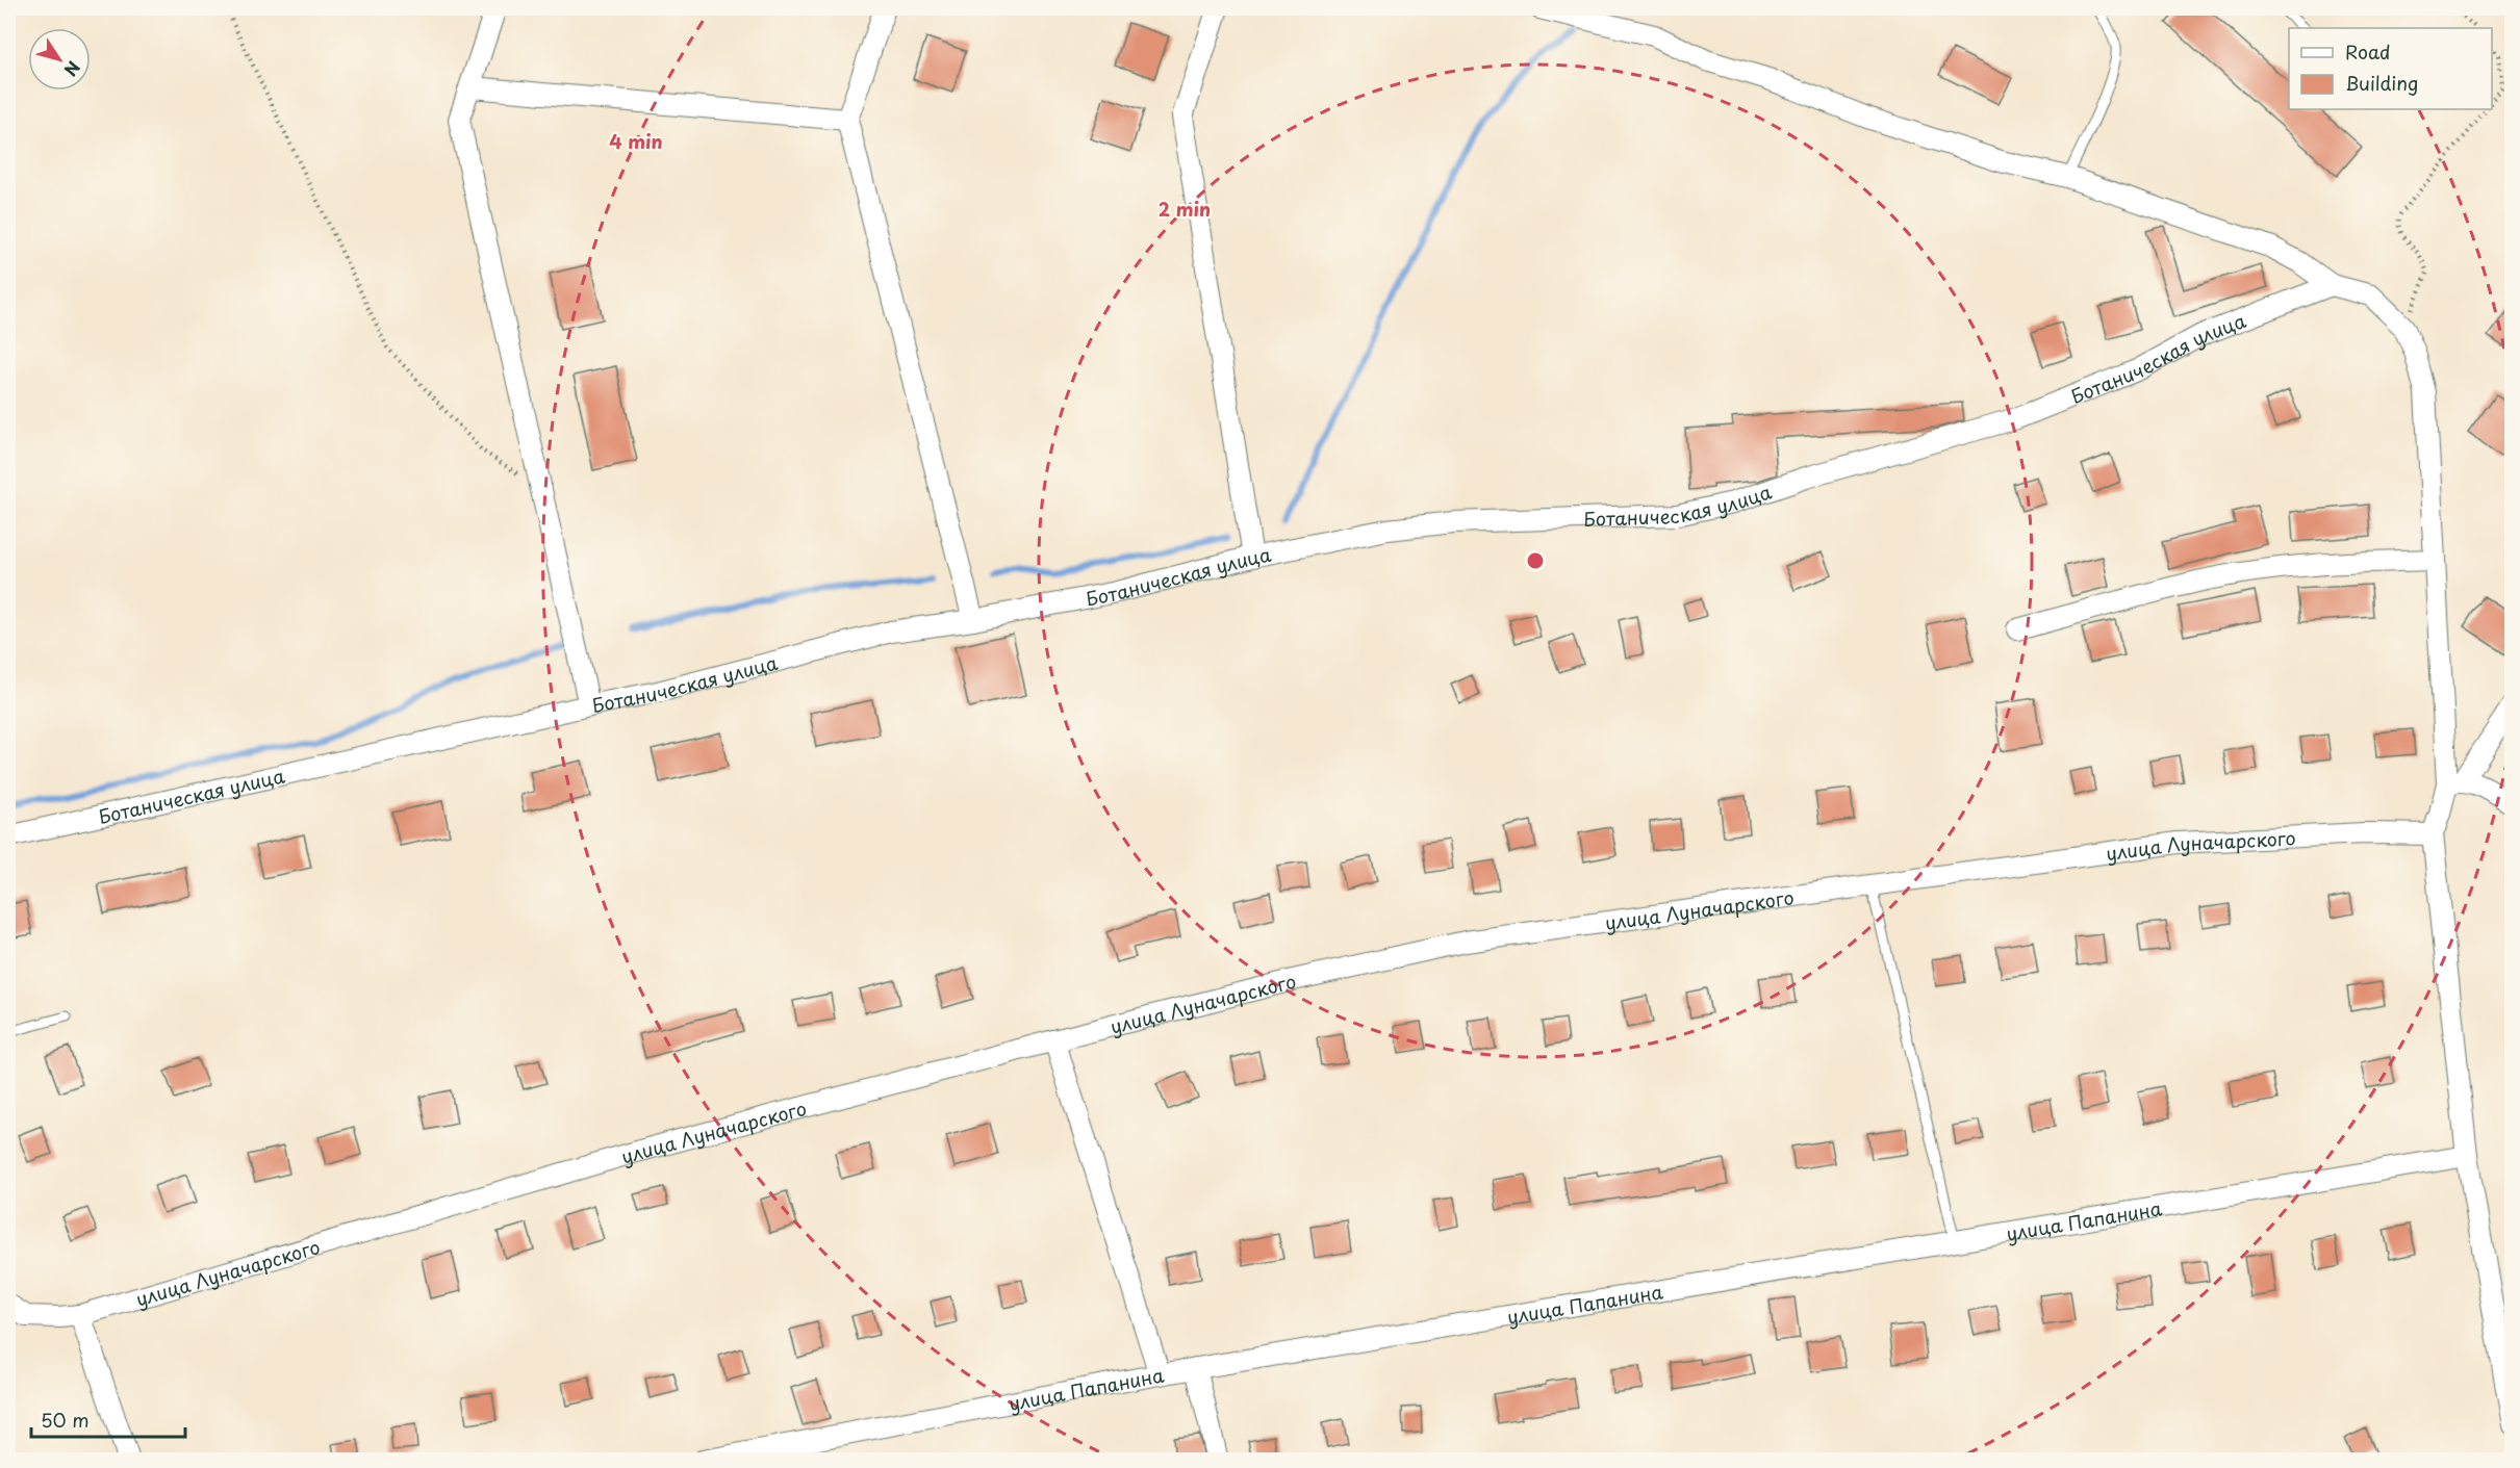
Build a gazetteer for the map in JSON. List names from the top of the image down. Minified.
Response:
{"streets":{"street":["Ботаническая улица","улица Луначарского","улица Папанина"]},"legend":["Road","Building"],"scale_bar":"50 m","north":"bottom right","rings":["4 min","2 min"]}
